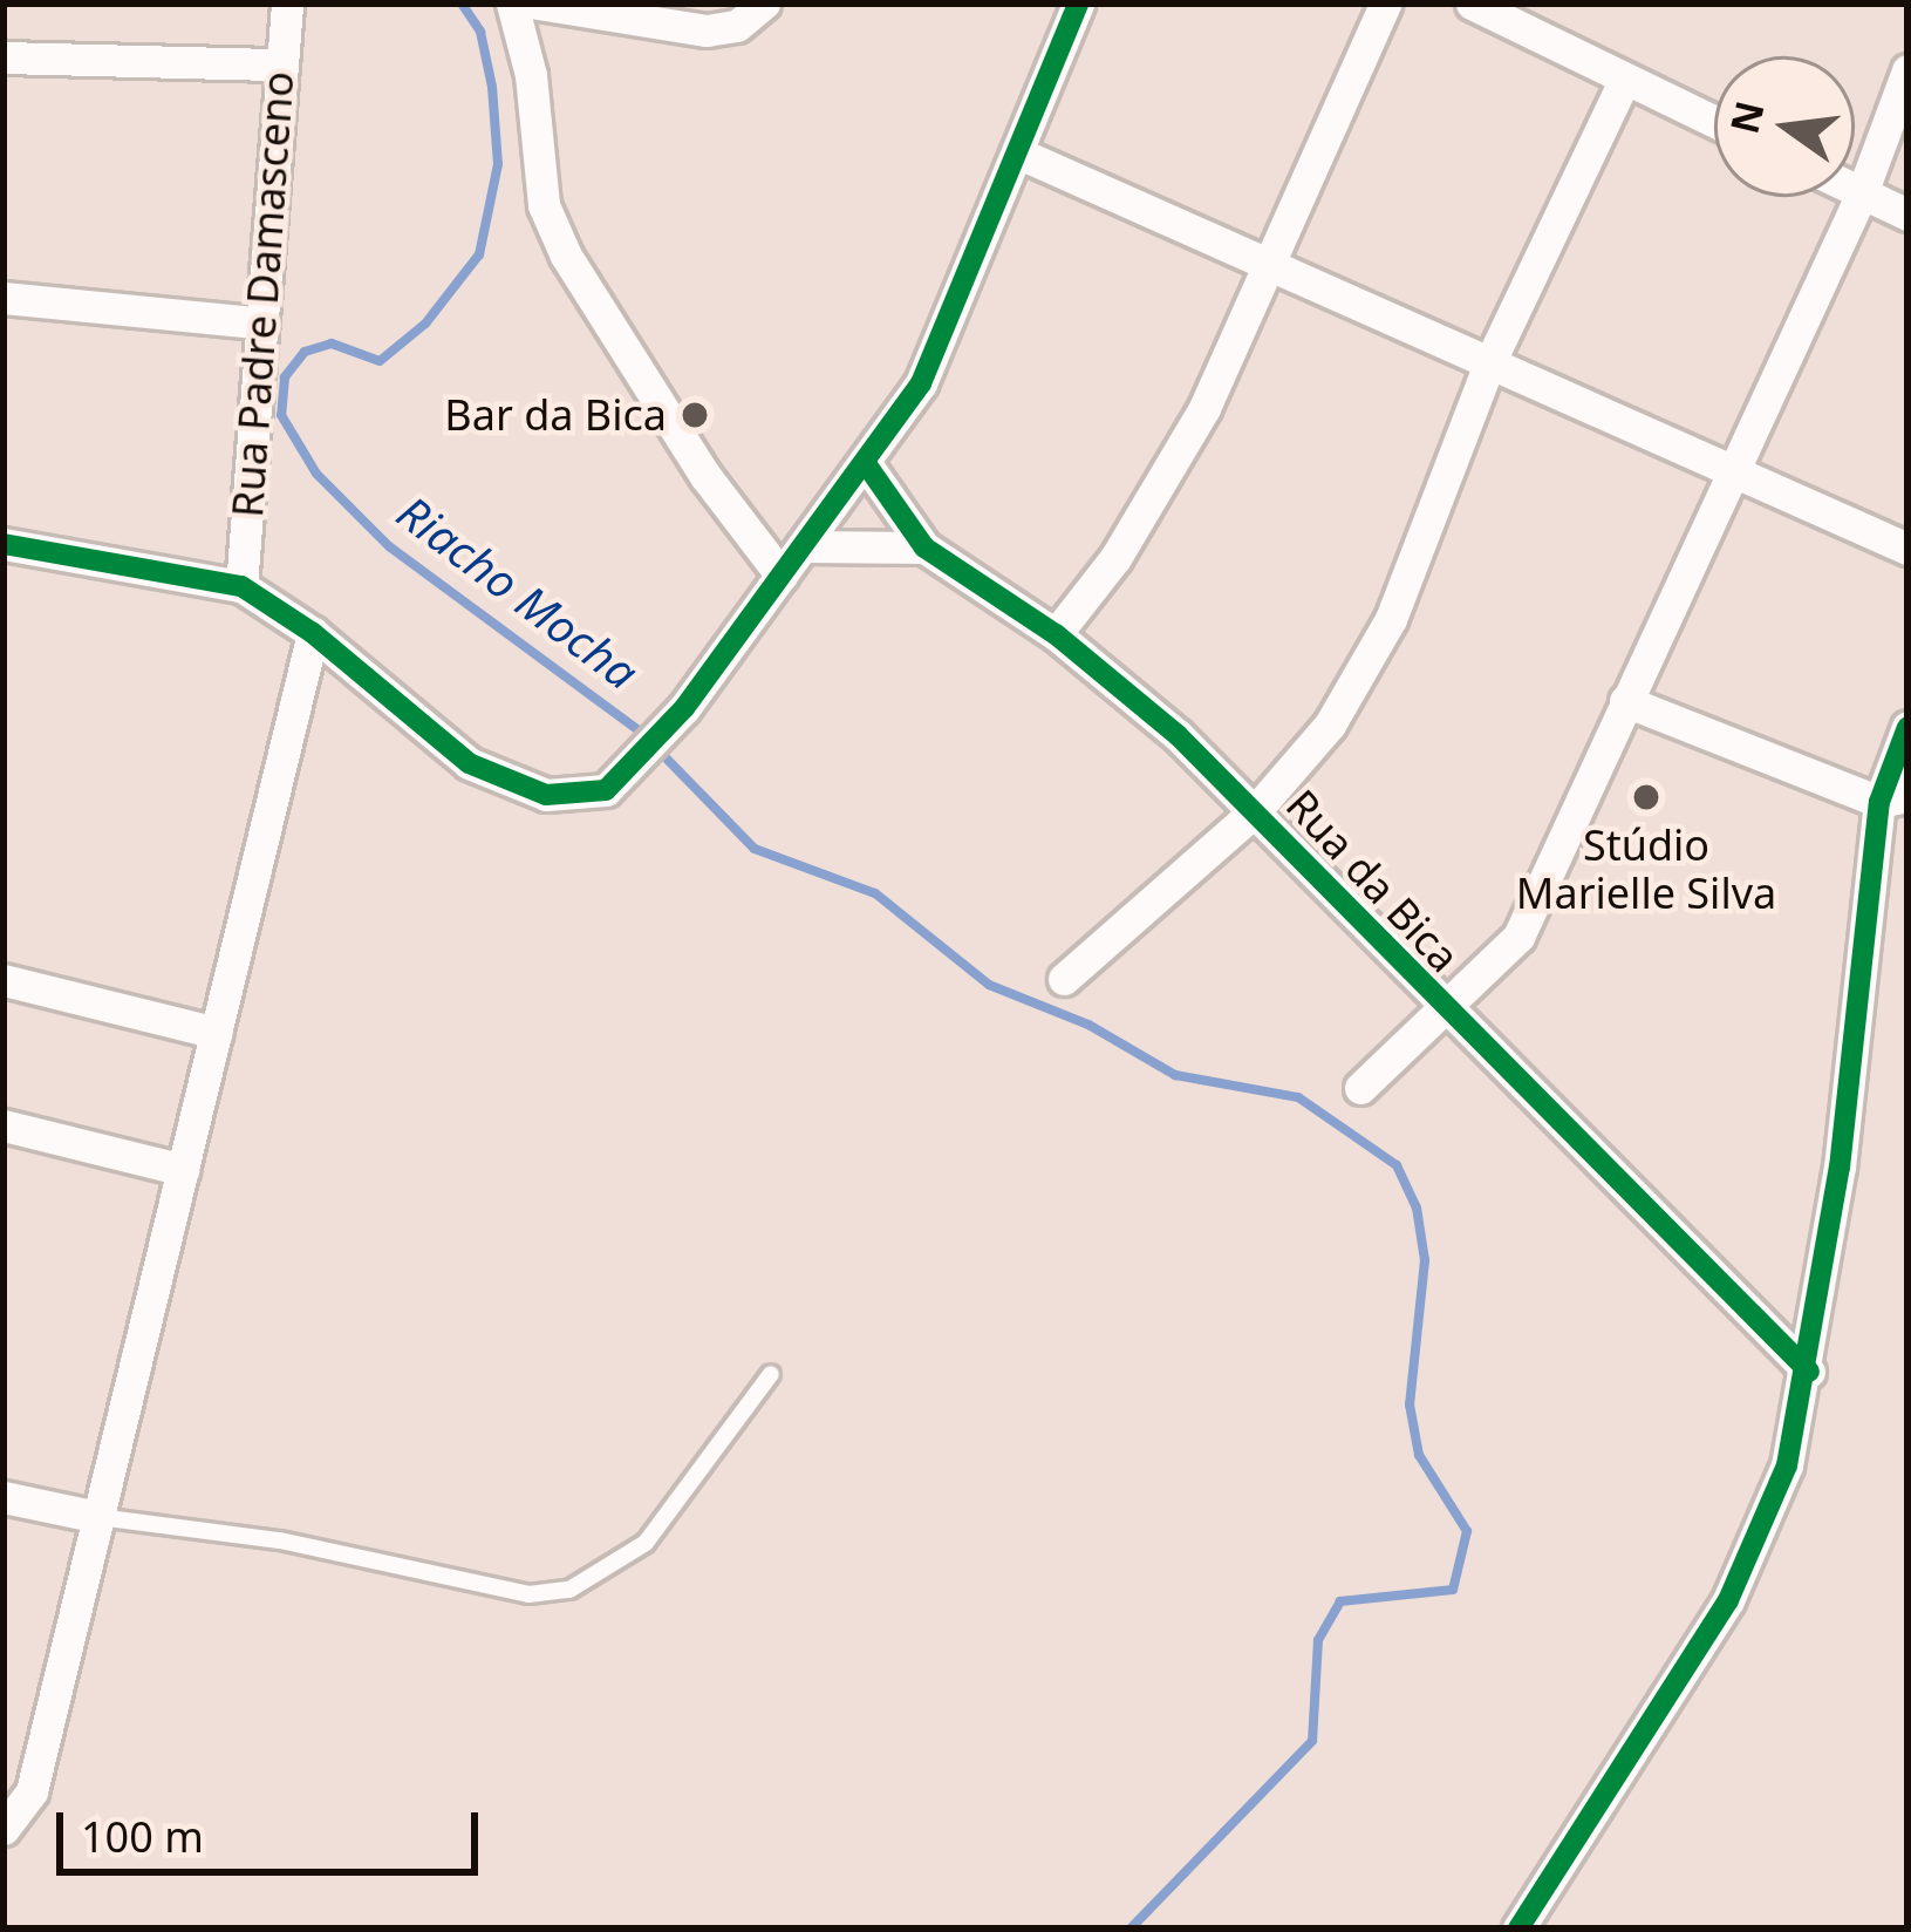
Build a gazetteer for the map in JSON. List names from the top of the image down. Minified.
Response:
{"streets":{"street":["Rua Padre Damasceno","Rua da Bica"]},"water":["Riacho Mocha"],"places":["Bar da Bica","Stúdio Marielle Silva"],"scale_bar":"100 m","north":"left"}
